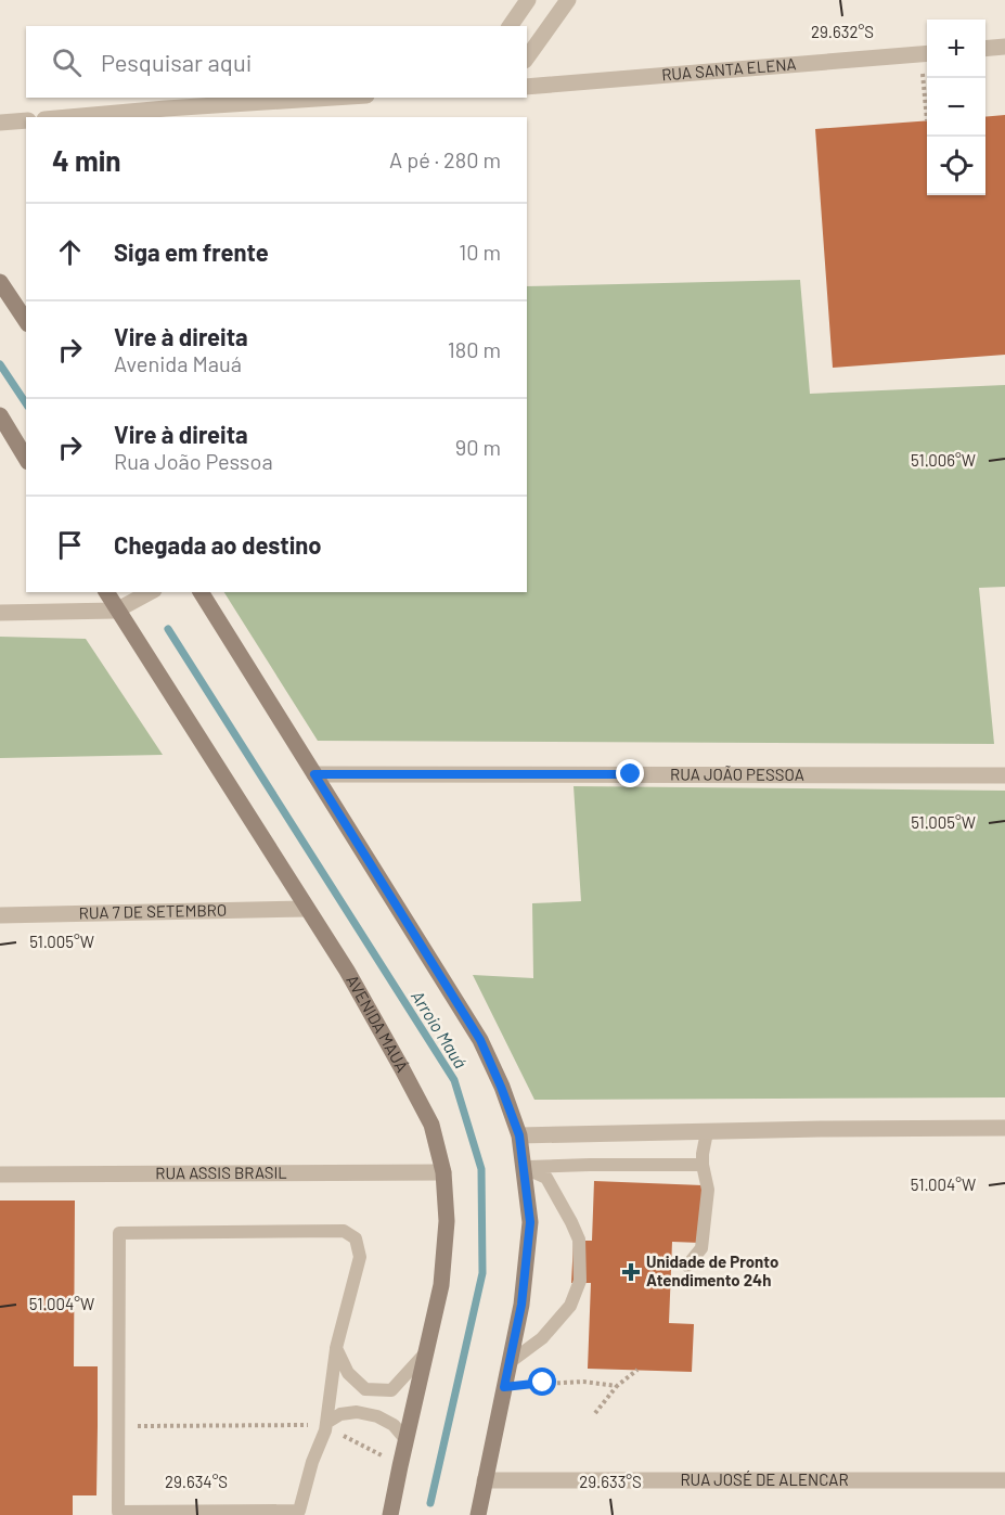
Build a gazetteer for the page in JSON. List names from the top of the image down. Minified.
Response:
{"streets":{"main road":["AVENIDA MAUÁ"],"street":["RUA SANTA ELENA","RUA JOÃO PESSOA","RUA 7 DE SETEMBRO","RUA ASSIS BRASIL","RUA JOSÉ DE ALENCAR"]},"crossings":[["RUA 7 DE SETEMBRO","AVENIDA MAUÁ"],["AVENIDA MAUÁ","RUA ASSIS BRASIL"]],"water":["Arroio Mauá"],"places":{"health":["Unidade de Pronto Atendimento 24h"]},"page":{"map_buttons":["+","−"],"search":"Pesquisar aqui","heading":["4 min","A pé · 280 m"],"list":[["Siga em frente","10 m"],["Vire à direita","Avenida Mauá","180 m"],["Vire à direita","Rua João Pessoa","90 m"],"Chegada ao destino"]},"coordinates":["29.632°S","51.006°W","51.005°W","51.004°W","29.634°S","29.633°S"]}
